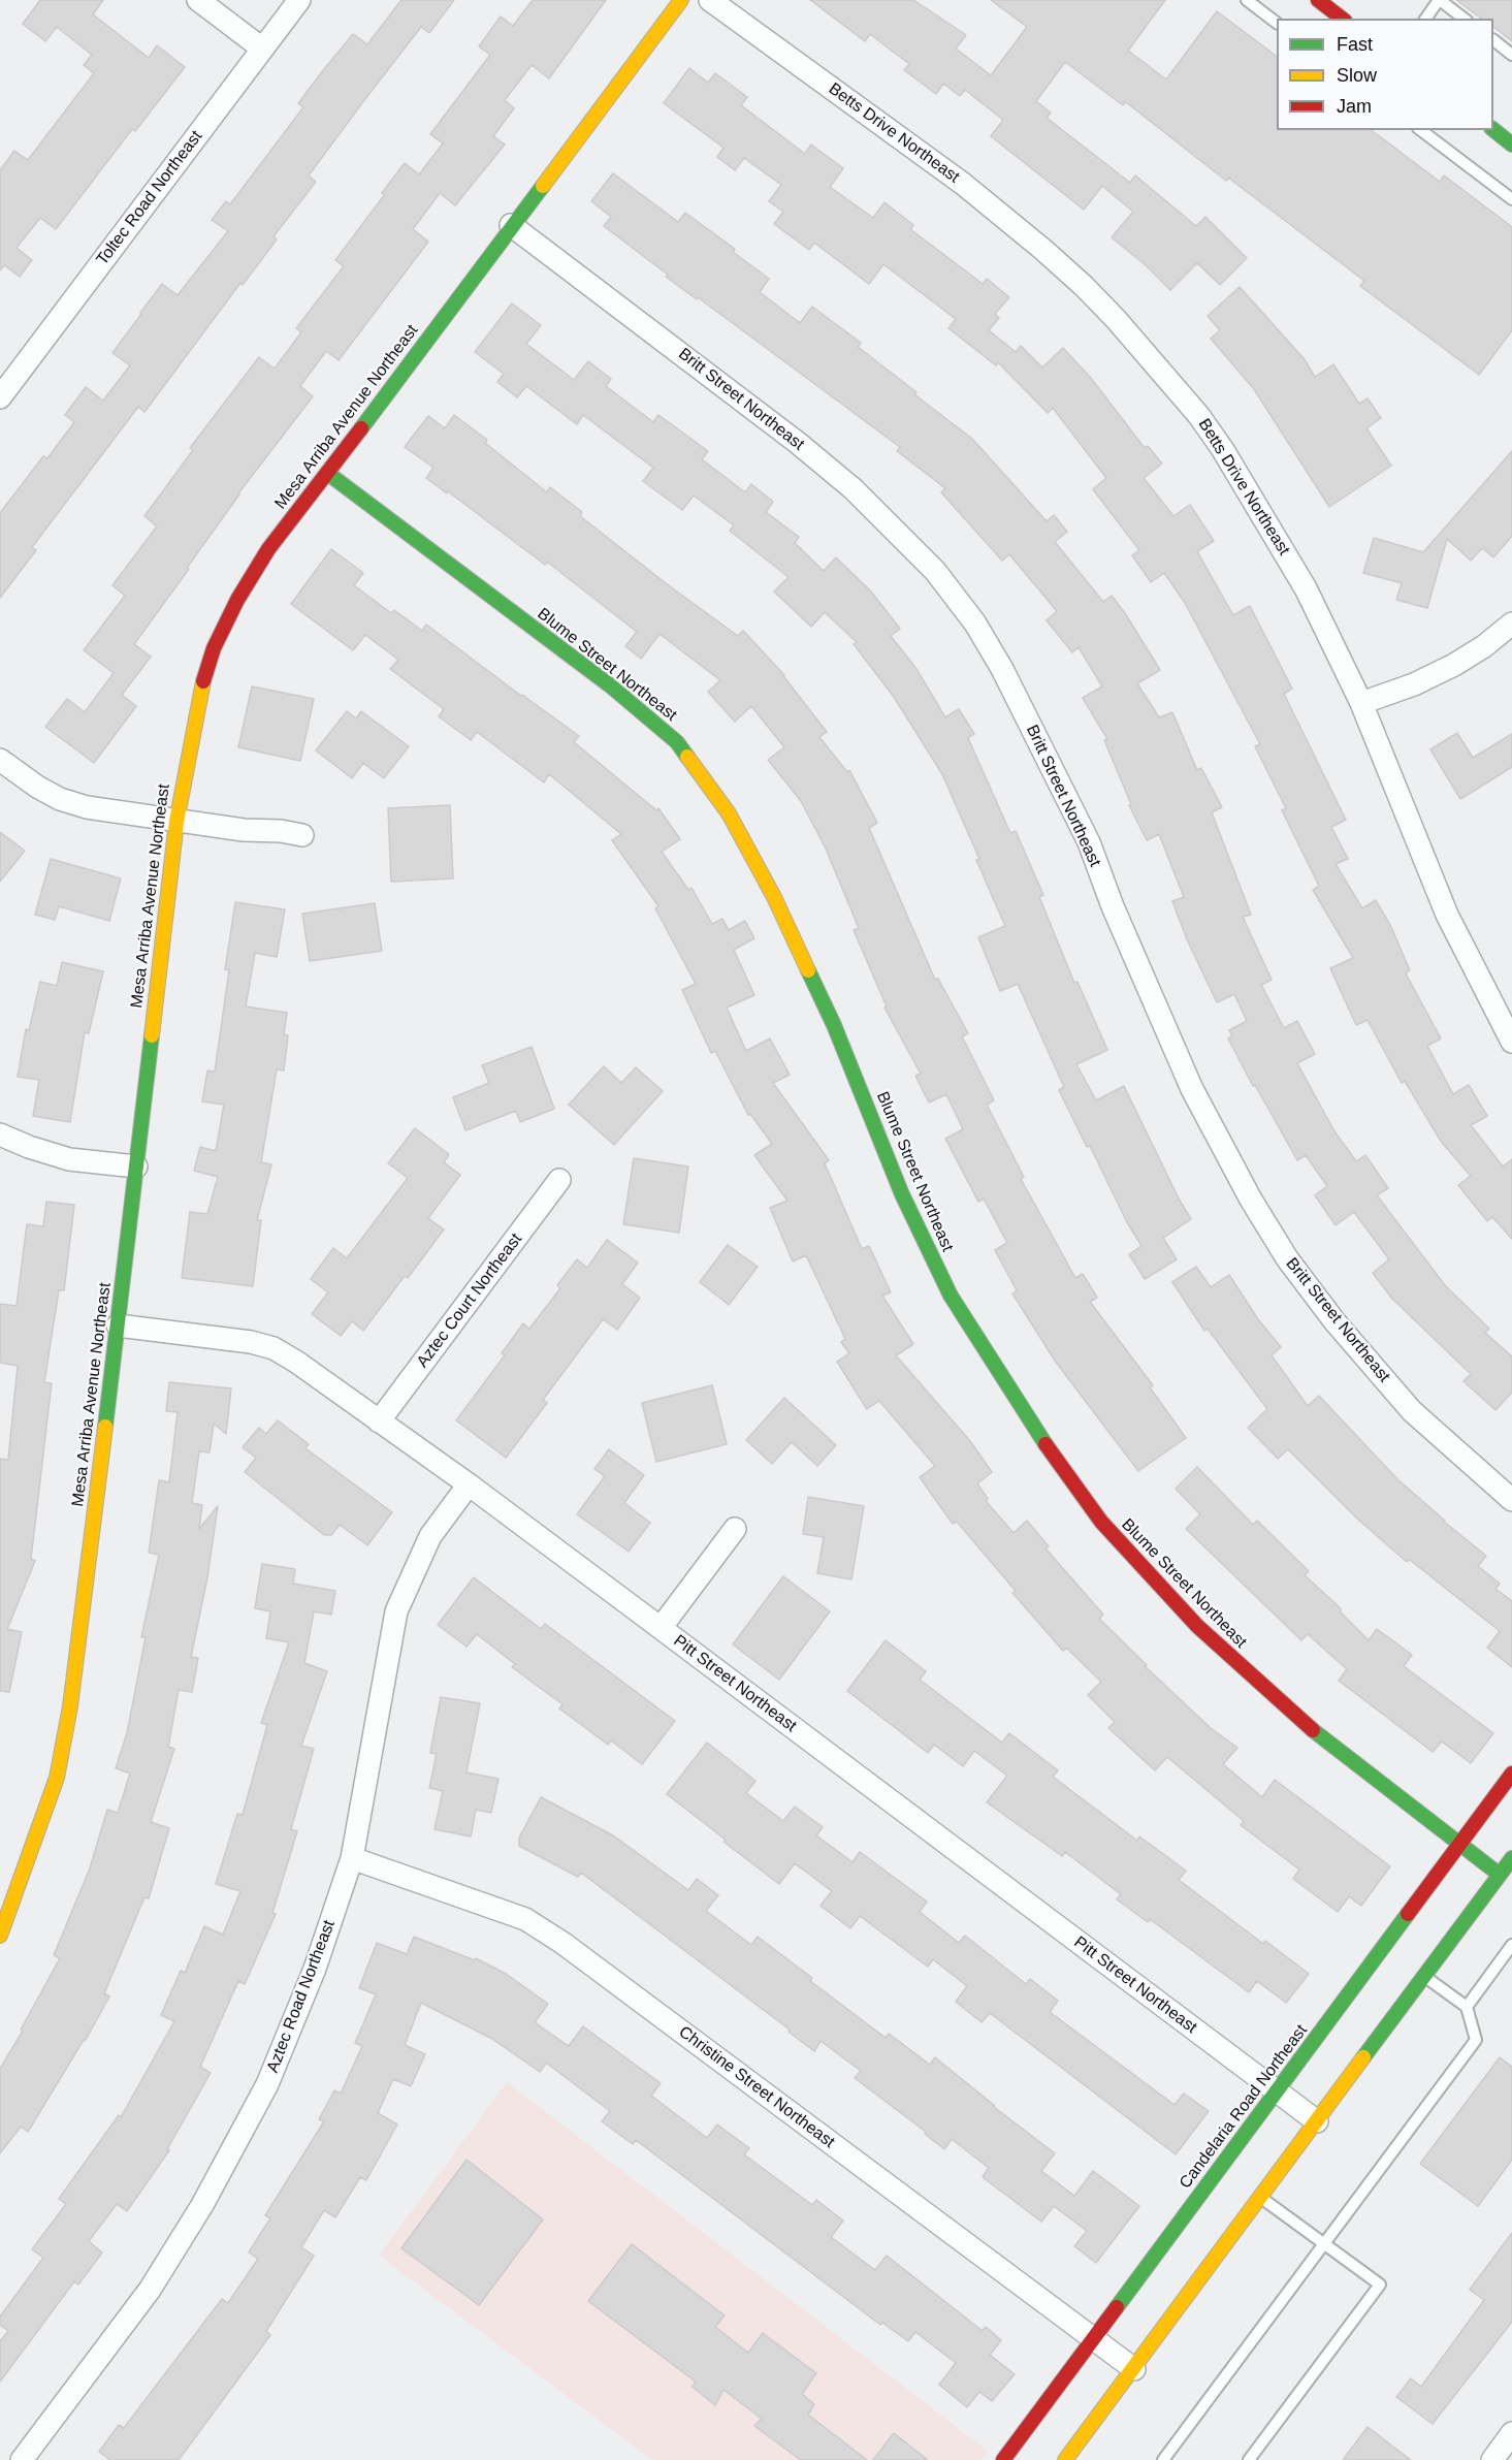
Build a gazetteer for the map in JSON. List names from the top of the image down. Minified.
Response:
{"streets":{"street":["Betts Drive Northeast","Toltec Road Northeast","Britt Street Northeast","Mesa Arriba Avenue Northeast","Blume Street Northeast","Aztec Court Northeast","Pitt Street Northeast","Aztec Road Northeast","Christine Street Northeast","Candelaria Road Northeast"]},"crossings":[["Britt Street Northeast","Mesa Arriba Avenue Northeast"],["Mesa Arriba Avenue Northeast","Blume Street Northeast"],["Mesa Arriba Avenue Northeast","Pitt Street Northeast"],["Blume Street Northeast","Candelaria Road Northeast"],["Aztec Court Northeast","Pitt Street Northeast"],["Pitt Street Northeast","Aztec Road Northeast"],["Pitt Street Northeast","Candelaria Road Northeast"],["Aztec Road Northeast","Christine Street Northeast"],["Christine Street Northeast","Candelaria Road Northeast"]],"legend":["Fast","Slow","Jam"]}
